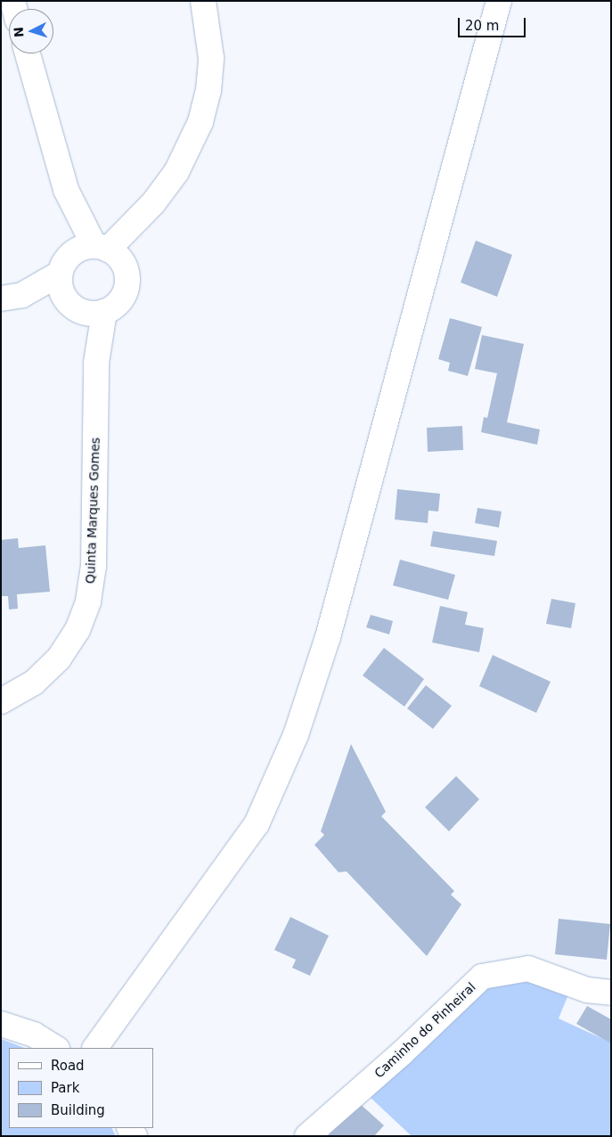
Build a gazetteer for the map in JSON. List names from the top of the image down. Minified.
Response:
{"streets":{"street":["Quinta Marques Gomes","Caminho do Pinheiral"]},"legend":["Road","Park","Building"],"scale_bar":"20 m","north":"left"}
